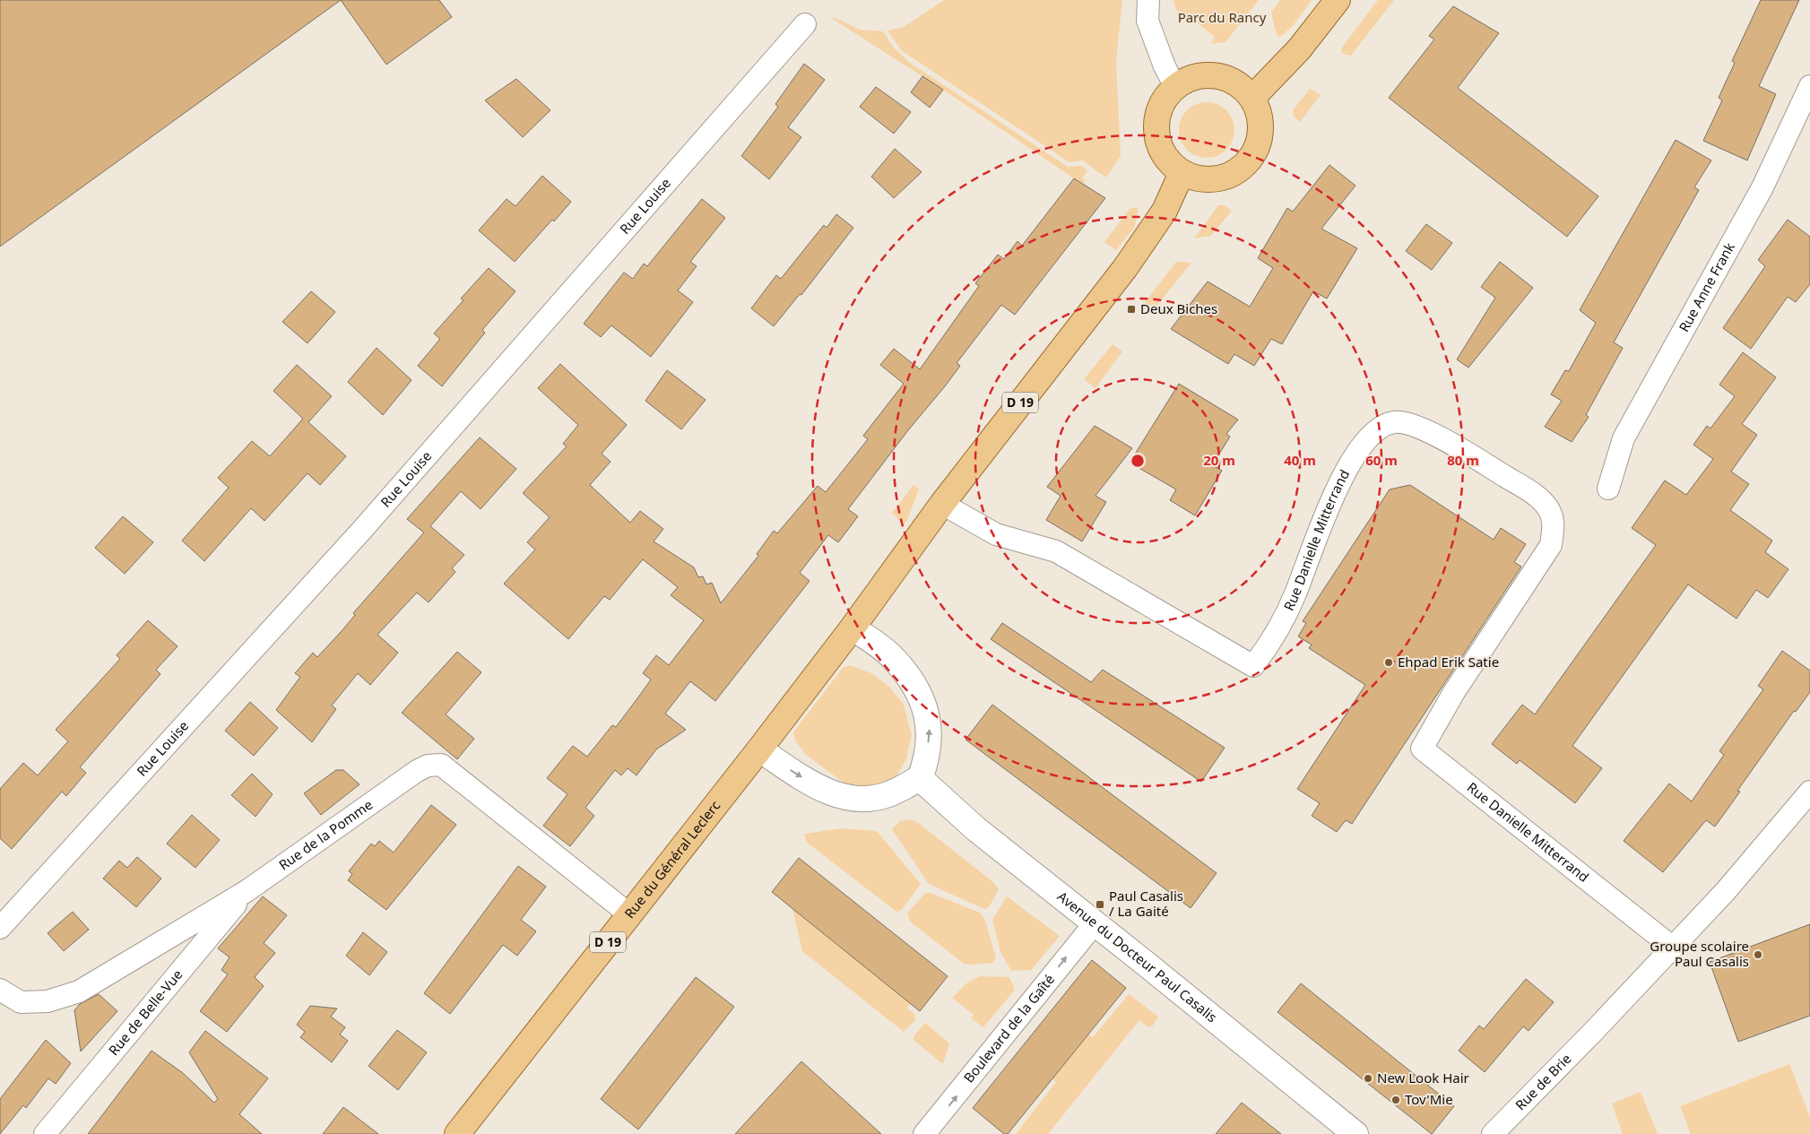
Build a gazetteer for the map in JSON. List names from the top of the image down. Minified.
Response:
{"streets":{"main road":["D 19","Rue du Général Leclerc"],"street":["Rue Louise","Rue Anne Frank","Rue Danielle Mitterrand","Rue de la Pomme","Avenue du Docteur Paul Casalis","Rue de Belle-Vue","Boulevard de la Gaîté","Rue de Brie"]},"crossings":[["D 19","Rue Danielle Mitterrand"],["D 19","Rue du Général Leclerc"],["Rue Danielle Mitterrand","Rue de Brie"],["Rue de la Pomme","Rue du Général Leclerc"],["Rue de la Pomme","Rue de Belle-Vue"],["Avenue du Docteur Paul Casalis","Boulevard de la Gaîté"]],"one_way":["Boulevard de la Gaîté"],"parks":["Parc du Rancy"],"places":{"transit":["Deux Biches","Paul Casalis / La Gaité"],"other":["Ehpad Erik Satie","Groupe scolaire Paul Casalis","New Look Hair","Tov'Mie"]},"rings":["20 m","40 m","60 m","80 m"]}
